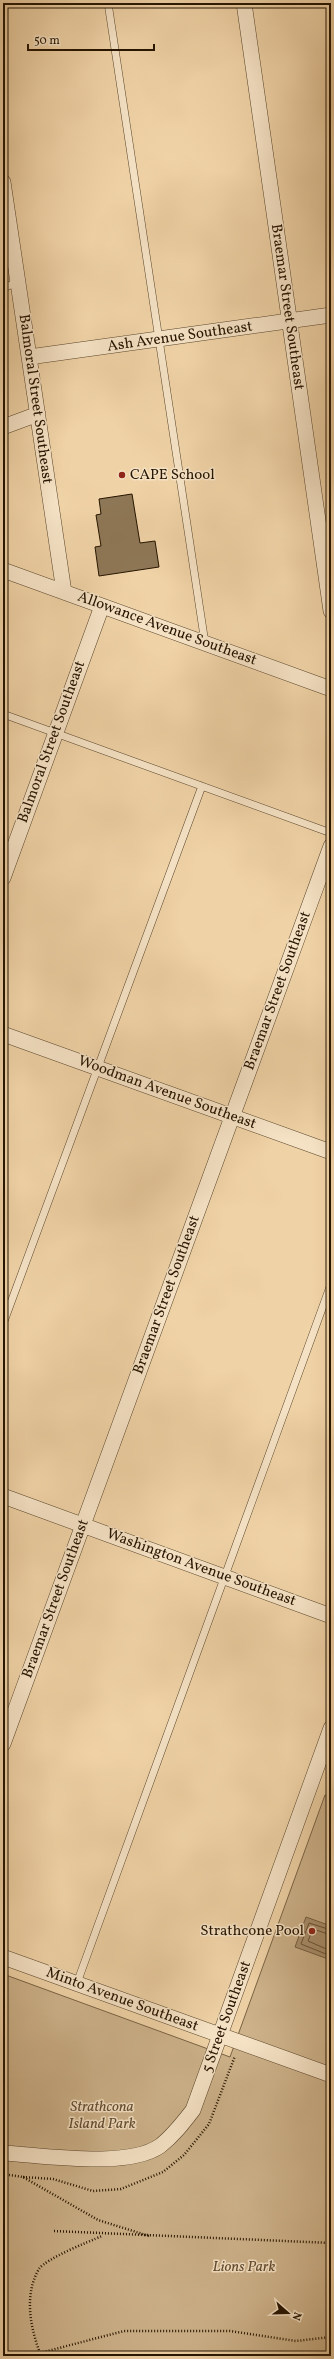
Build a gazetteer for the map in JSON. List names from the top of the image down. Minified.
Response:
{"streets":{"street":["Braemar Street Southeast","Ash Avenue Southeast","Balmoral Street Southeast","Allowance Avenue Southeast","Woodman Avenue Southeast","Washington Avenue Southeast","Minto Avenue Southeast","5 Street Southeast"]},"crossings":[["Braemar Street Southeast","Ash Avenue Southeast"],["Braemar Street Southeast","Woodman Avenue Southeast"],["Braemar Street Southeast","Washington Avenue Southeast"],["Ash Avenue Southeast","Balmoral Street Southeast"],["Balmoral Street Southeast","Allowance Avenue Southeast"],["Minto Avenue Southeast","5 Street Southeast"]],"parks":["Strathcona Island Park","Lions Park"],"places":["CAPE School","Strathcone Pool"],"scale_bar":"50 m","north":"right"}
